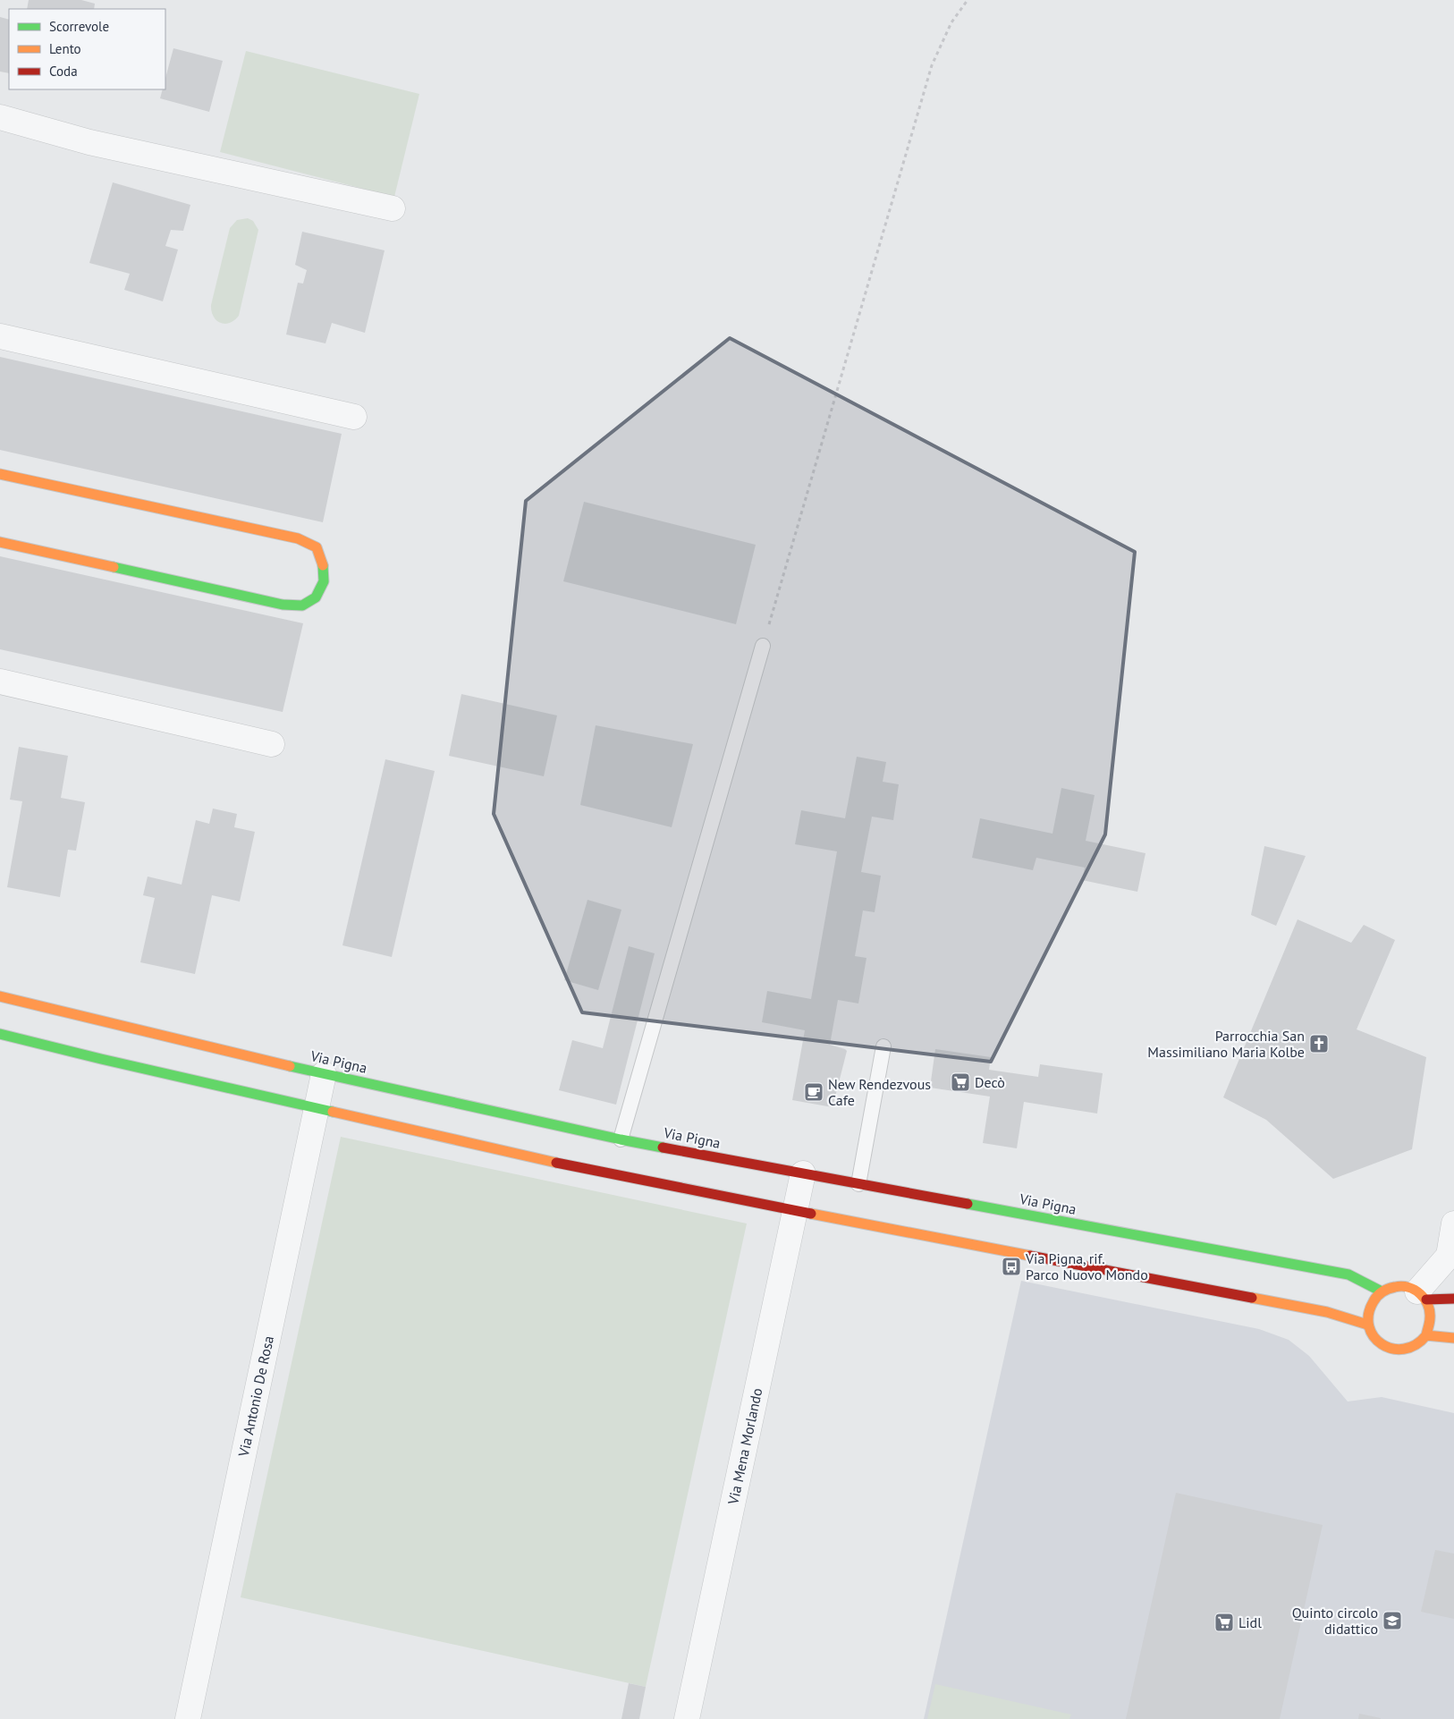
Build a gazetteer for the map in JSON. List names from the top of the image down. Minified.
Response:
{"streets":{"main road":["Via Pigna"],"street":["Via Antonio De Rosa","Via Mena Morlando"]},"crossings":[["Via Pigna","Via Antonio De Rosa"],["Via Pigna","Via Mena Morlando"]],"places":{"church":["Parrocchia San Massimiliano Maria Kolbe"],"supermarket":["Decò","Lidl"],"cafe":["New Rendezvous Cafe"],"bus stop":["Via Pigna, rif. Parco Nuovo Mondo"],"school or university":["Quinto circolo didattico"]},"legend":["Scorrevole","Lento","Coda"]}
